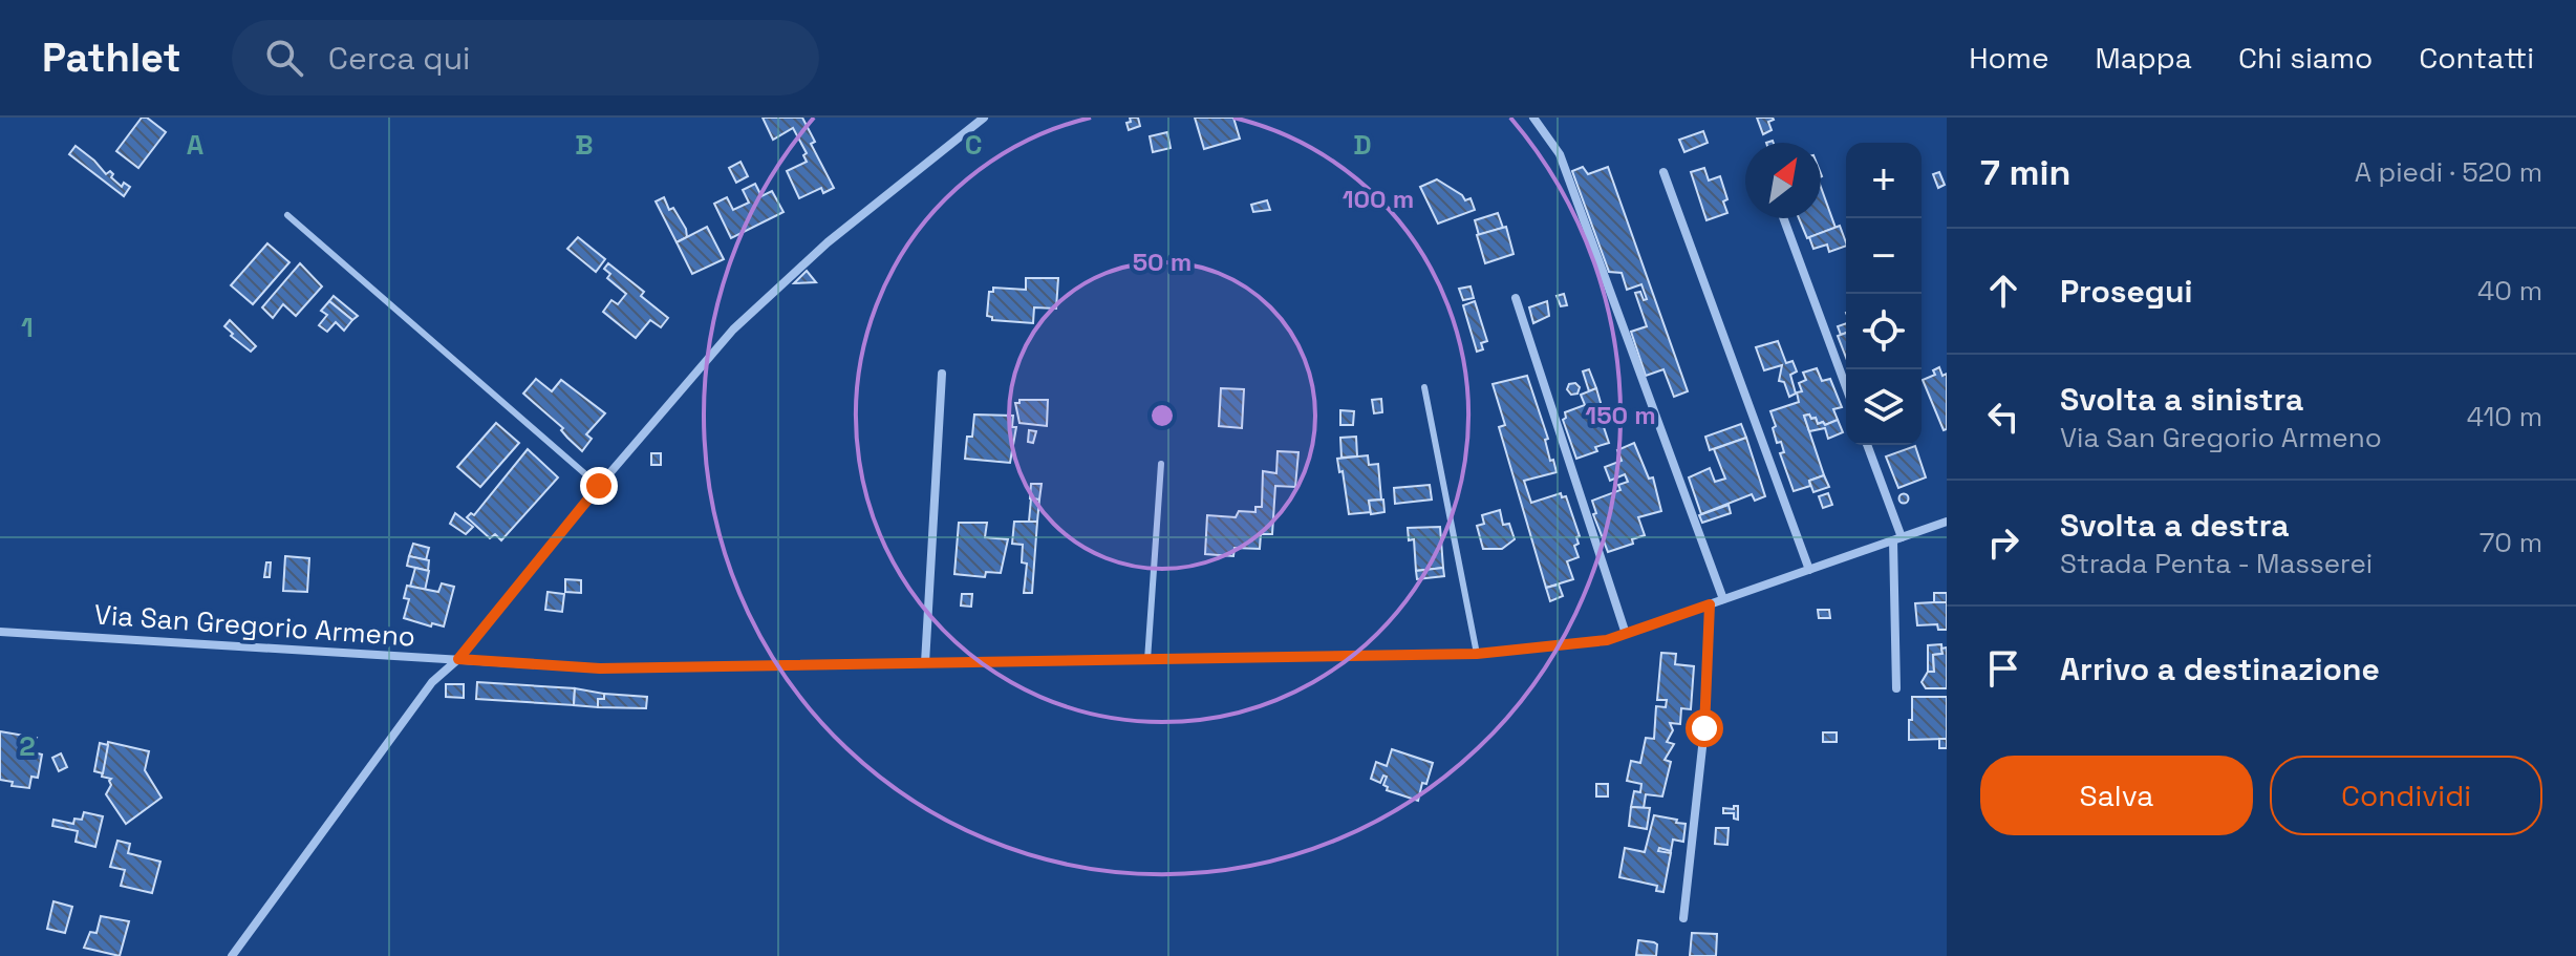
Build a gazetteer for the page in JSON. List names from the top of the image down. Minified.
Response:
{"streets":{"street":["Via San Gregorio Armeno"]},"north":"top right","page":{"header":"Pathlet","search":"Cerca qui","nav":["Home","Mappa","Chi siamo","Contatti"],"heading":["7 min","A piedi · 520 m"],"map_buttons":["+","−"],"list":[["Prosegui","40 m"],["Svolta a sinistra","Via San Gregorio Armeno","410 m"],["Svolta a destra","Strada Penta - Masserei","70 m"],"Arrivo a destinazione"],"buttons":["Salva","Condividi"]},"grid":{"columns":["A","B","C","D"],"rows":["1","2"]},"rings":["100 m","50 m","150 m"]}
